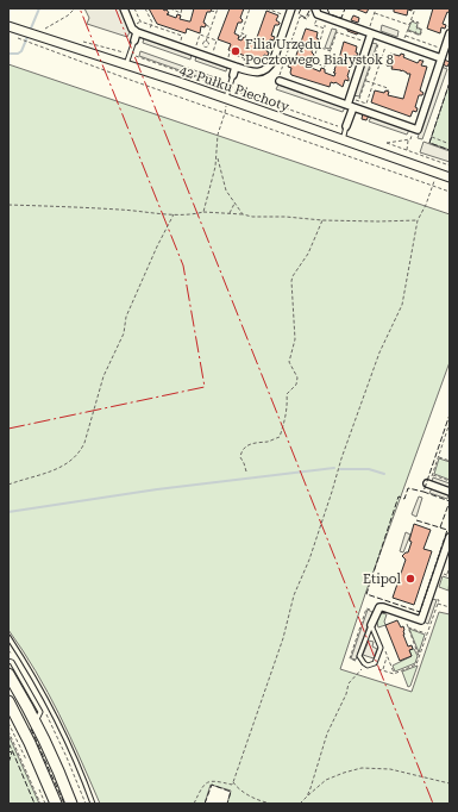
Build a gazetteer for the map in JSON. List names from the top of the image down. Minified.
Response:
{"streets":{"street":["42 Pułku Piechoty"]},"places":["Filia Urzędu Pocztowego Białystok 8","Etipol"]}
